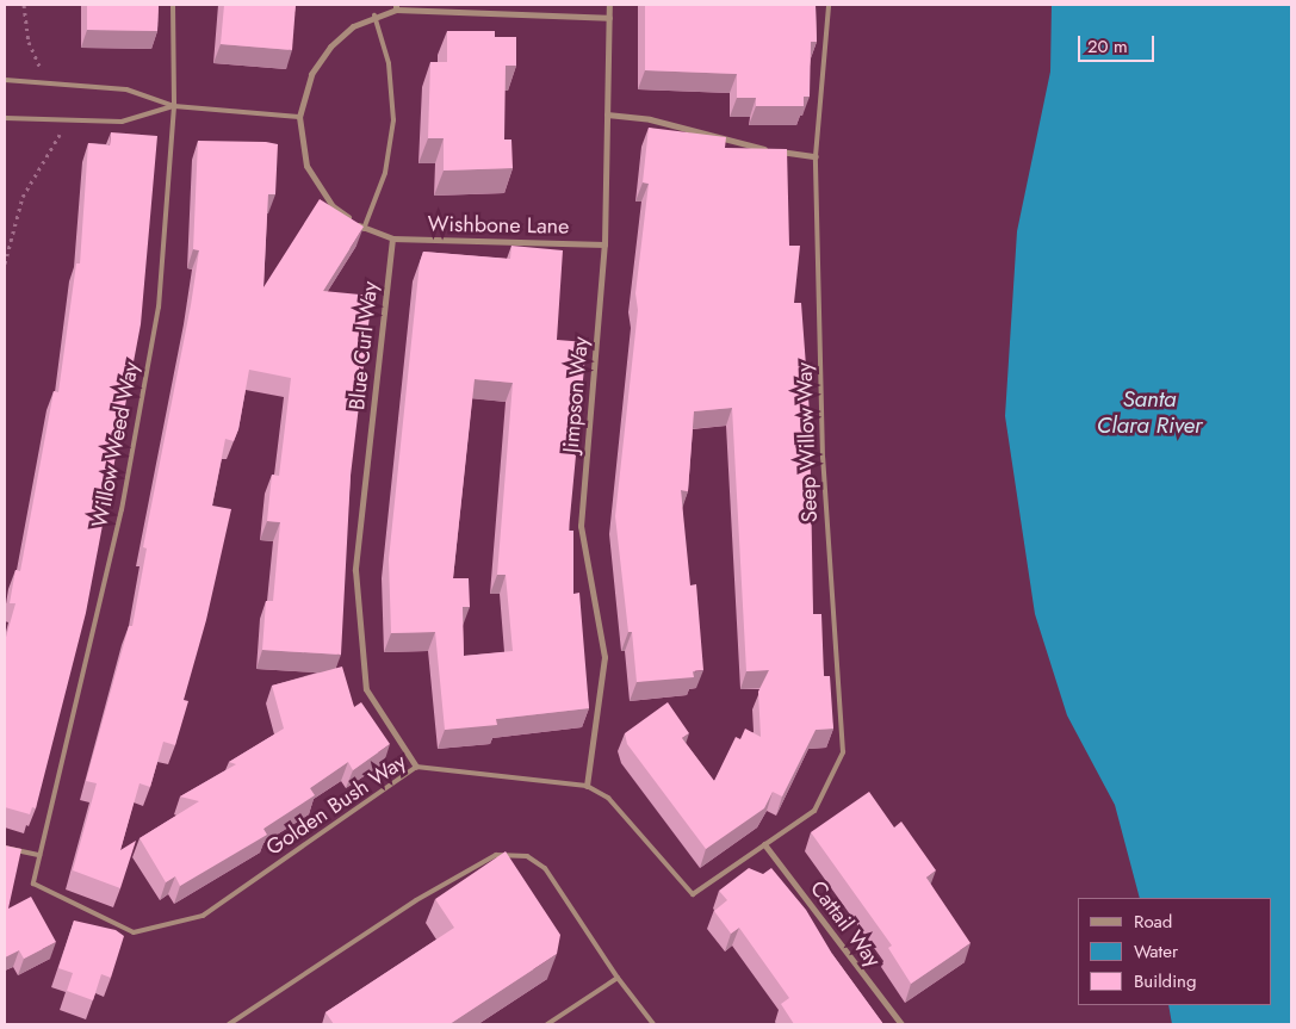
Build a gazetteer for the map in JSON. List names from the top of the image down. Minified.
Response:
{"streets":{"street":["Wishbone Lane","Blue Curl Way","Jimpson Way","Cattail Way"],"lane":["Seep Willow Way","Willow Weed Way","Golden Bush Way"]},"crossings":[["Wishbone Lane","Blue Curl Way"],["Wishbone Lane","Jimpson Way"],["Blue Curl Way","Golden Bush Way"],["Jimpson Way","Golden Bush Way"],["Seep Willow Way","Golden Bush Way"],["Seep Willow Way","Cattail Way"],["Willow Weed Way","Golden Bush Way"],["Golden Bush Way","Cattail Way"]],"water":["Santa Clara River"],"legend":["Road","Water","Building"],"scale_bar":"20 m"}
